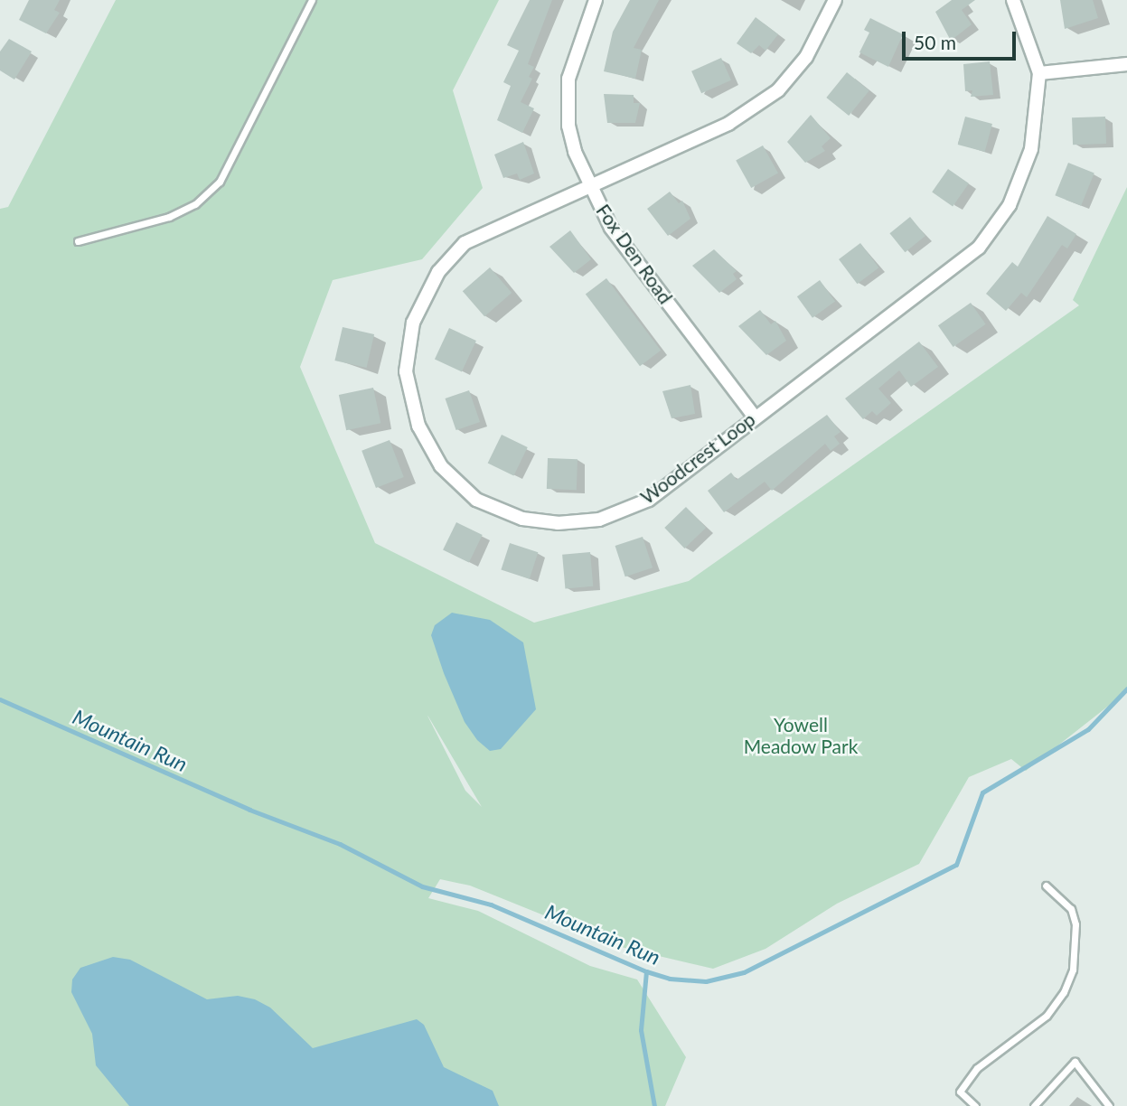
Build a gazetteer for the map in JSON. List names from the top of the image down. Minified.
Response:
{"streets":{"street":["Fox Den Road","Woodcrest Loop"]},"crossings":[["Fox Den Road","Woodcrest Loop"]],"water":["Mountain Run"],"parks":["Yowell Meadow Park"],"scale_bar":"50 m"}
